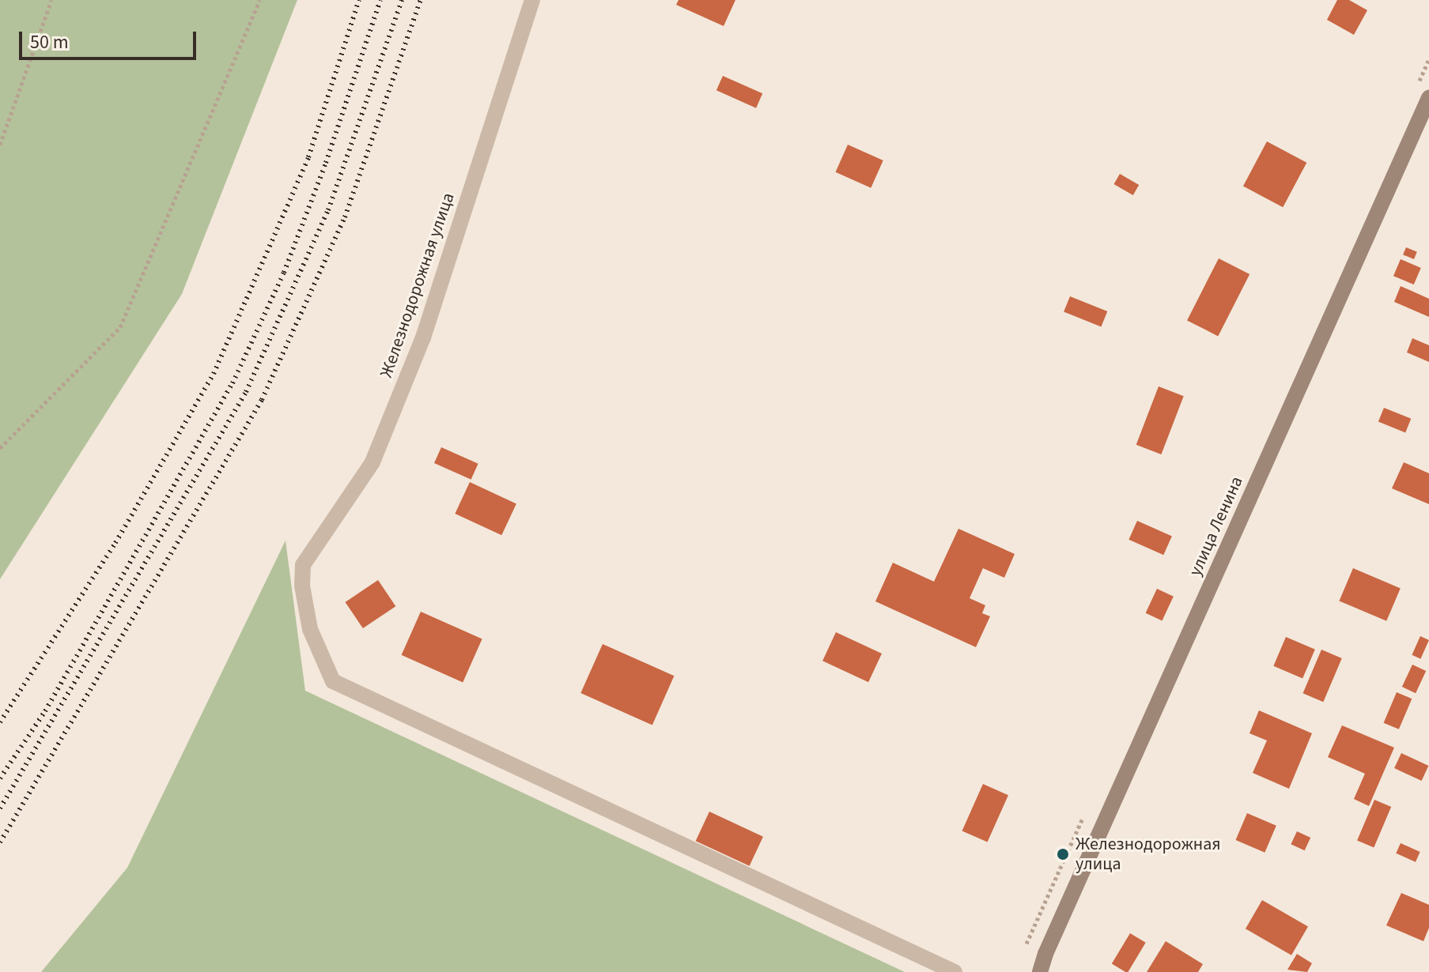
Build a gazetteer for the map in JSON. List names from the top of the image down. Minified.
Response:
{"streets":{"street":["Железнодорожная улица","улица Ленина"]},"places":["Железнодорожная улица"],"scale_bar":"50 m"}
